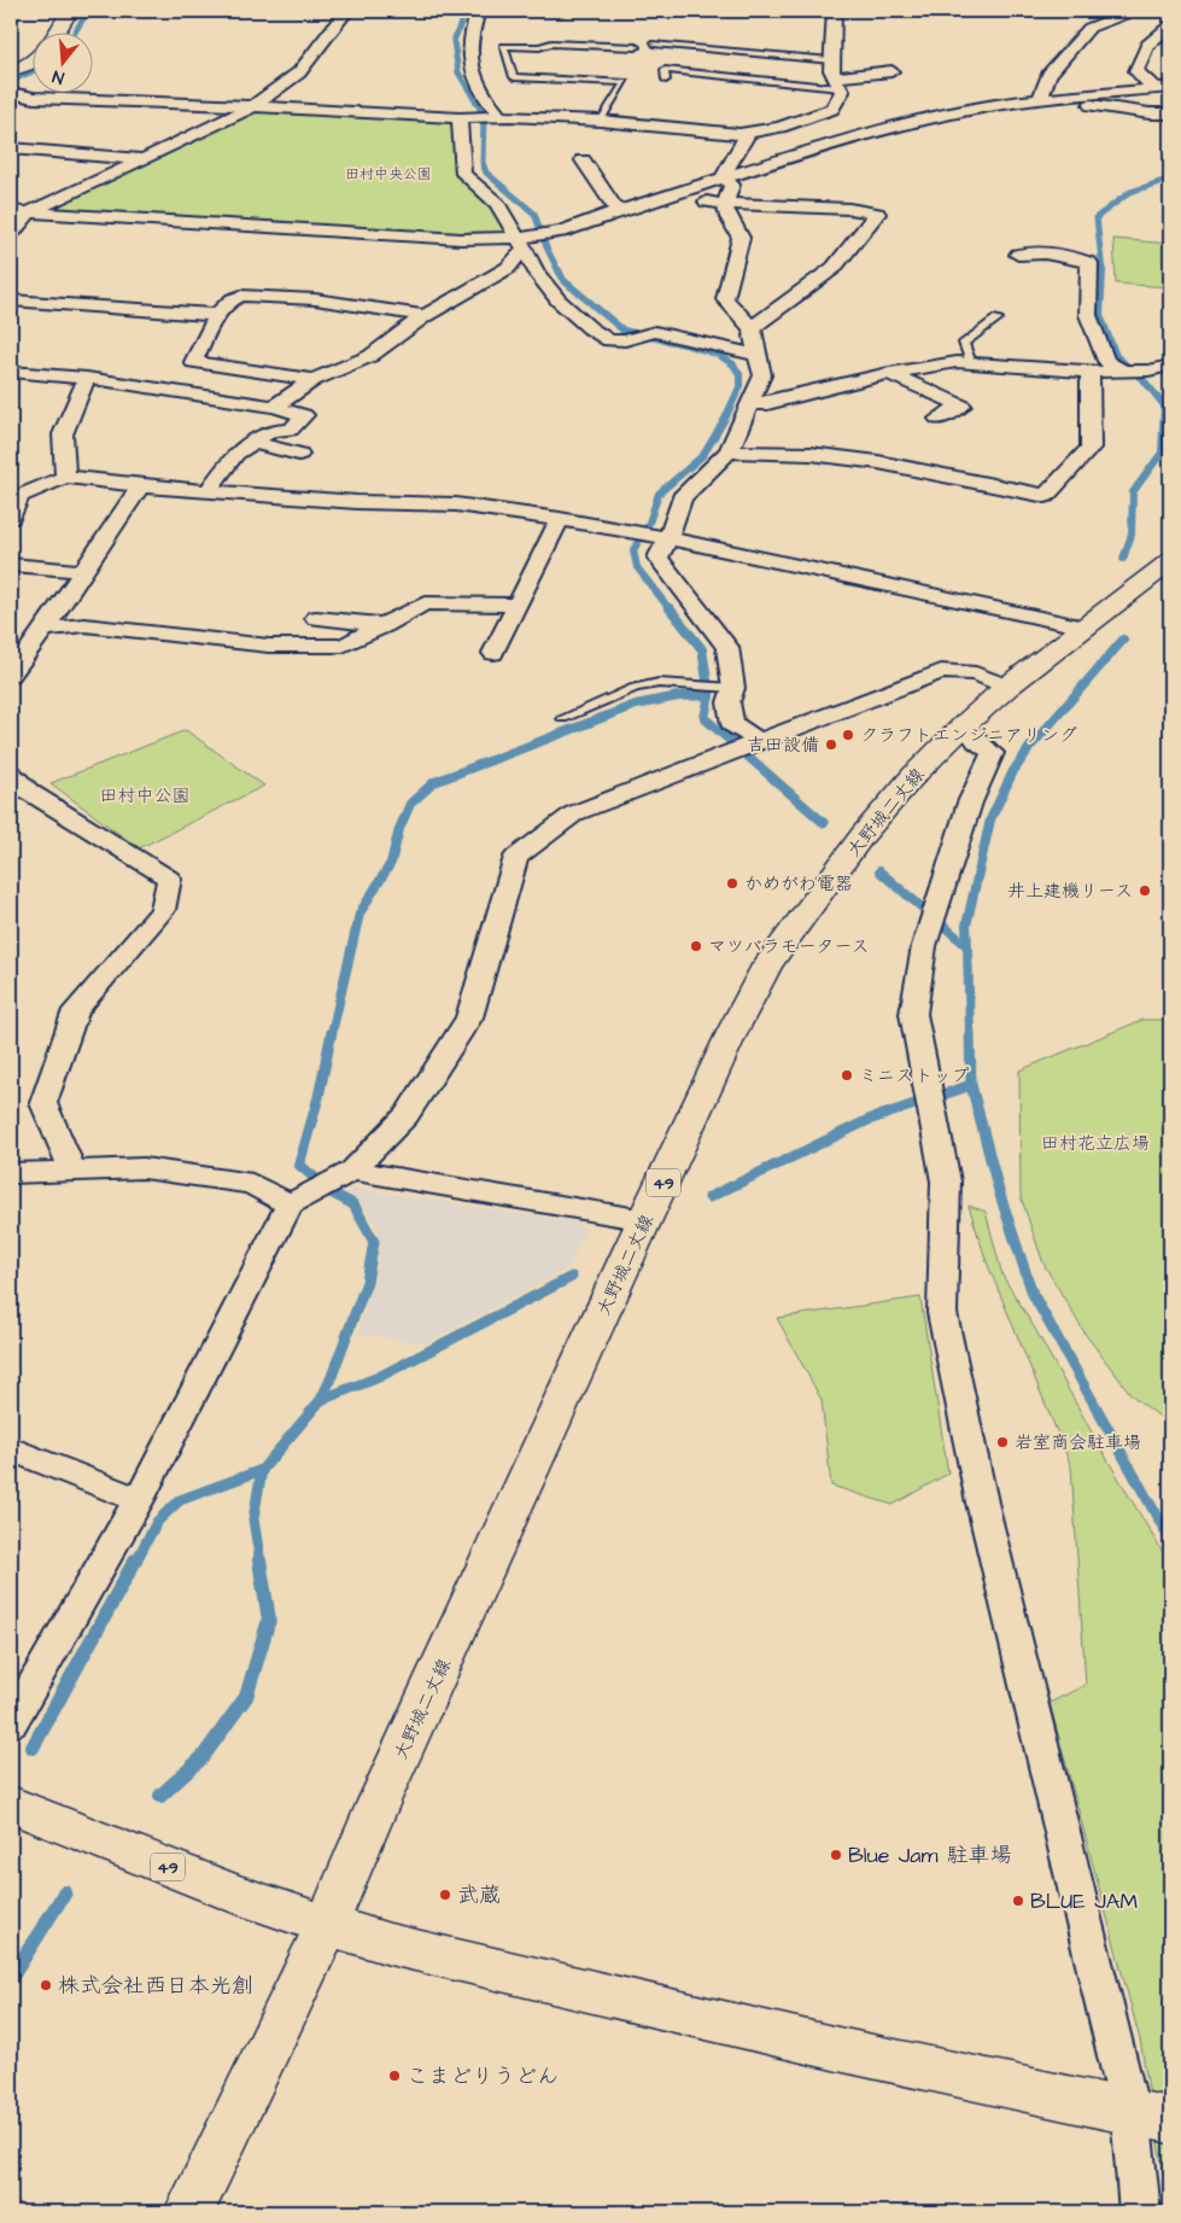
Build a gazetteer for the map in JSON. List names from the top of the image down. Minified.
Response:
{"streets":{"main road":["大野城二丈線","49"]},"crossings":[["大野城二丈線","49"]],"parks":["田村中央公園","田村中公園","田村花立広場"],"places":["クラフトエンジニアリング","吉田設備","かめがわ電器","井上建機リース","マツバラモータース","ミニストップ","岩室商会駐車場","Blue Jam 駐車場","武蔵","BLUE JAM","株式会社西日本光創","こまどりうどん"],"north":"bottom"}
